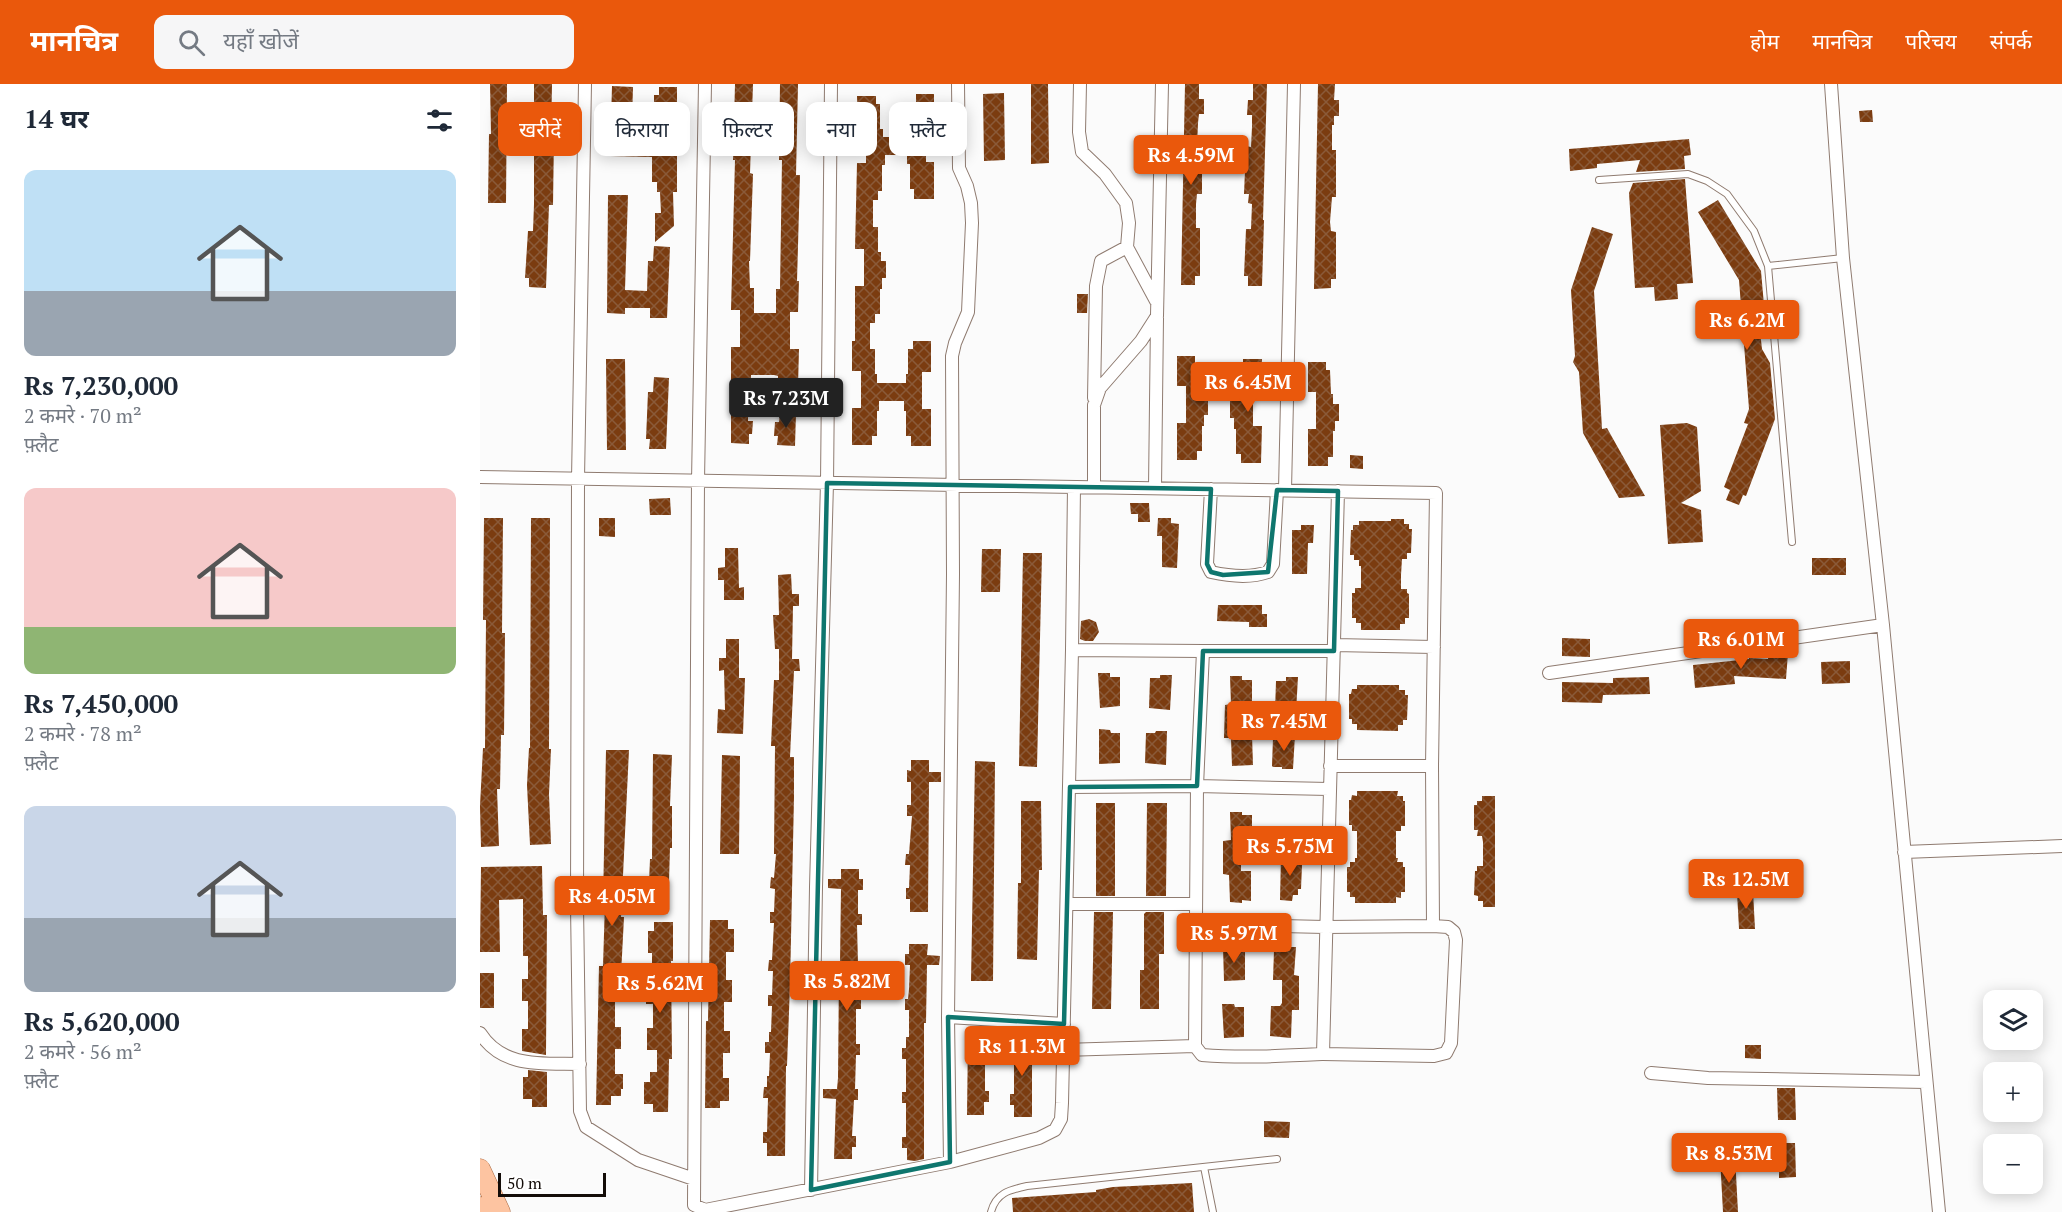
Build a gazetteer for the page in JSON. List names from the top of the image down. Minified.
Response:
{"scale_bar":"50 m","page":{"header":"मानचित्र","search":"यहाँ खोजें","nav":["होम","मानचित्र","परिचय","संपर्क"],"heading":"14 घर","chip":["खरीदें","किराया","फ़िल्टर","नया","फ़्लैट"],"price":["Rs 4.59M","Rs 6.2M","Rs 6.45M","Rs 7.23M","Rs 6.01M","Rs 7.45M","Rs 5.75M","Rs 12.5M","Rs 4.05M","Rs 5.97M","Rs 5.82M","Rs 5.62M","Rs 11.3M","Rs 8.53M"],"list":[{"name":"Rs 7,230,000","note":"2 कमरे · 70 m² · फ़्लैट"},{"name":"Rs 7,450,000","note":"2 कमरे · 78 m² · फ़्लैट"},{"name":"Rs 5,620,000","note":"2 कमरे · 56 m² · फ़्लैट"}],"map_buttons":["+","−"],"scale":"50 m"}}
